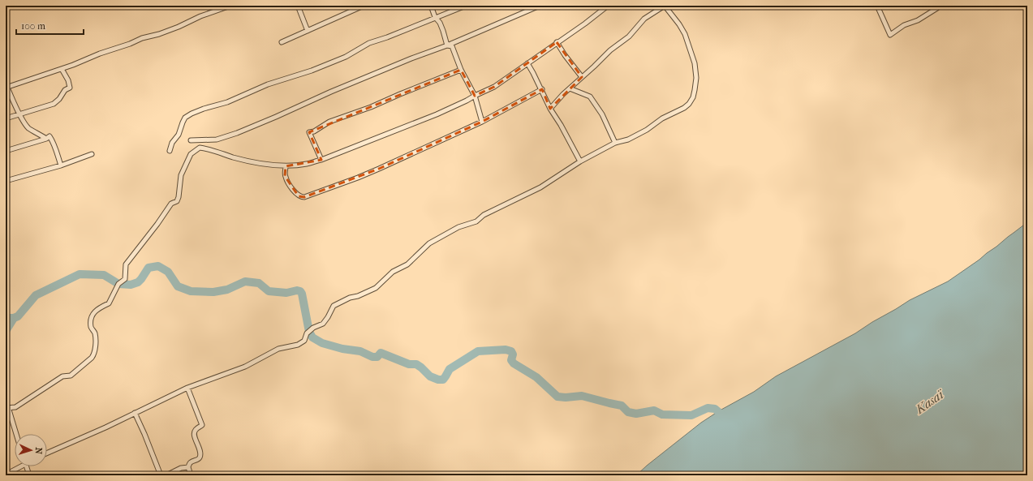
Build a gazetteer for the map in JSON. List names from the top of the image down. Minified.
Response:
{"water":["Kasaï"],"scale_bar":"100 m","north":"right"}
